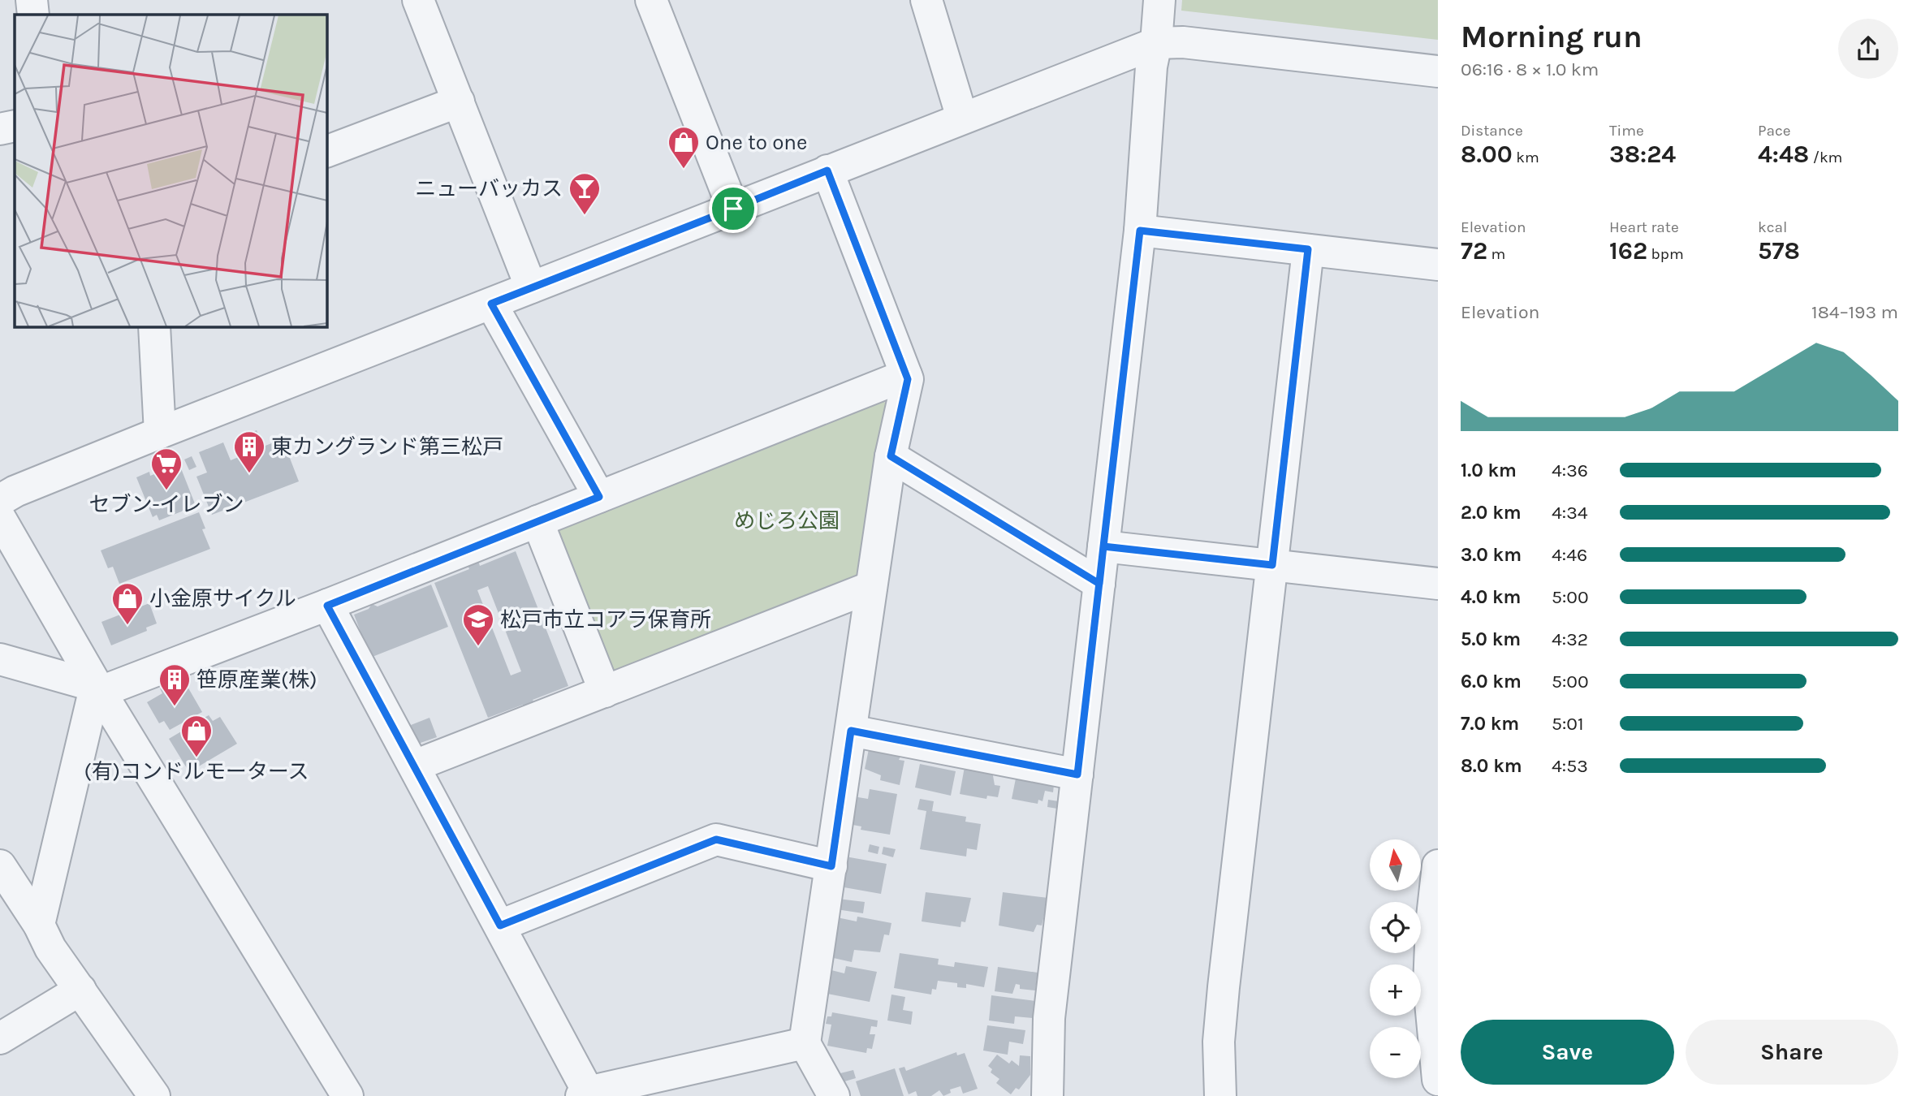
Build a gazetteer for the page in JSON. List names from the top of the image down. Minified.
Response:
{"parks":["めじろ公園"],"places":{"shop":["One to one","小金原サイクル","(有)コンドルモータース"],"bar":["ニューバッカス"],"building":["東カングランド第三松戸","笹原産業(株)"],"supermarket":["セブン-イレブン"],"school or university":["松戸市立コアラ保育所"]},"north":"top","page":{"heading":["Morning run","06:16 · 8 × 1.0 km"],"stats":[["Distance","8.00 km"],["Time","38:24"],["Pace","4:48 /km"],["Elevation","72 m"],["Heart rate","162 bpm"],["kcal","578"]],"chart":["Elevation","184–193 m"],"list":[{"name":"1.0 km","note":"4:36"},{"name":"2.0 km","note":"4:34"},{"name":"3.0 km","note":"4:46"},{"name":"4.0 km","note":"5:00"},{"name":"5.0 km","note":"4:32"},{"name":"6.0 km","note":"5:00"},{"name":"7.0 km","note":"5:01"},{"name":"8.0 km","note":"4:53"}],"map_buttons":["+","−"],"buttons":["Save","Share"]}}
